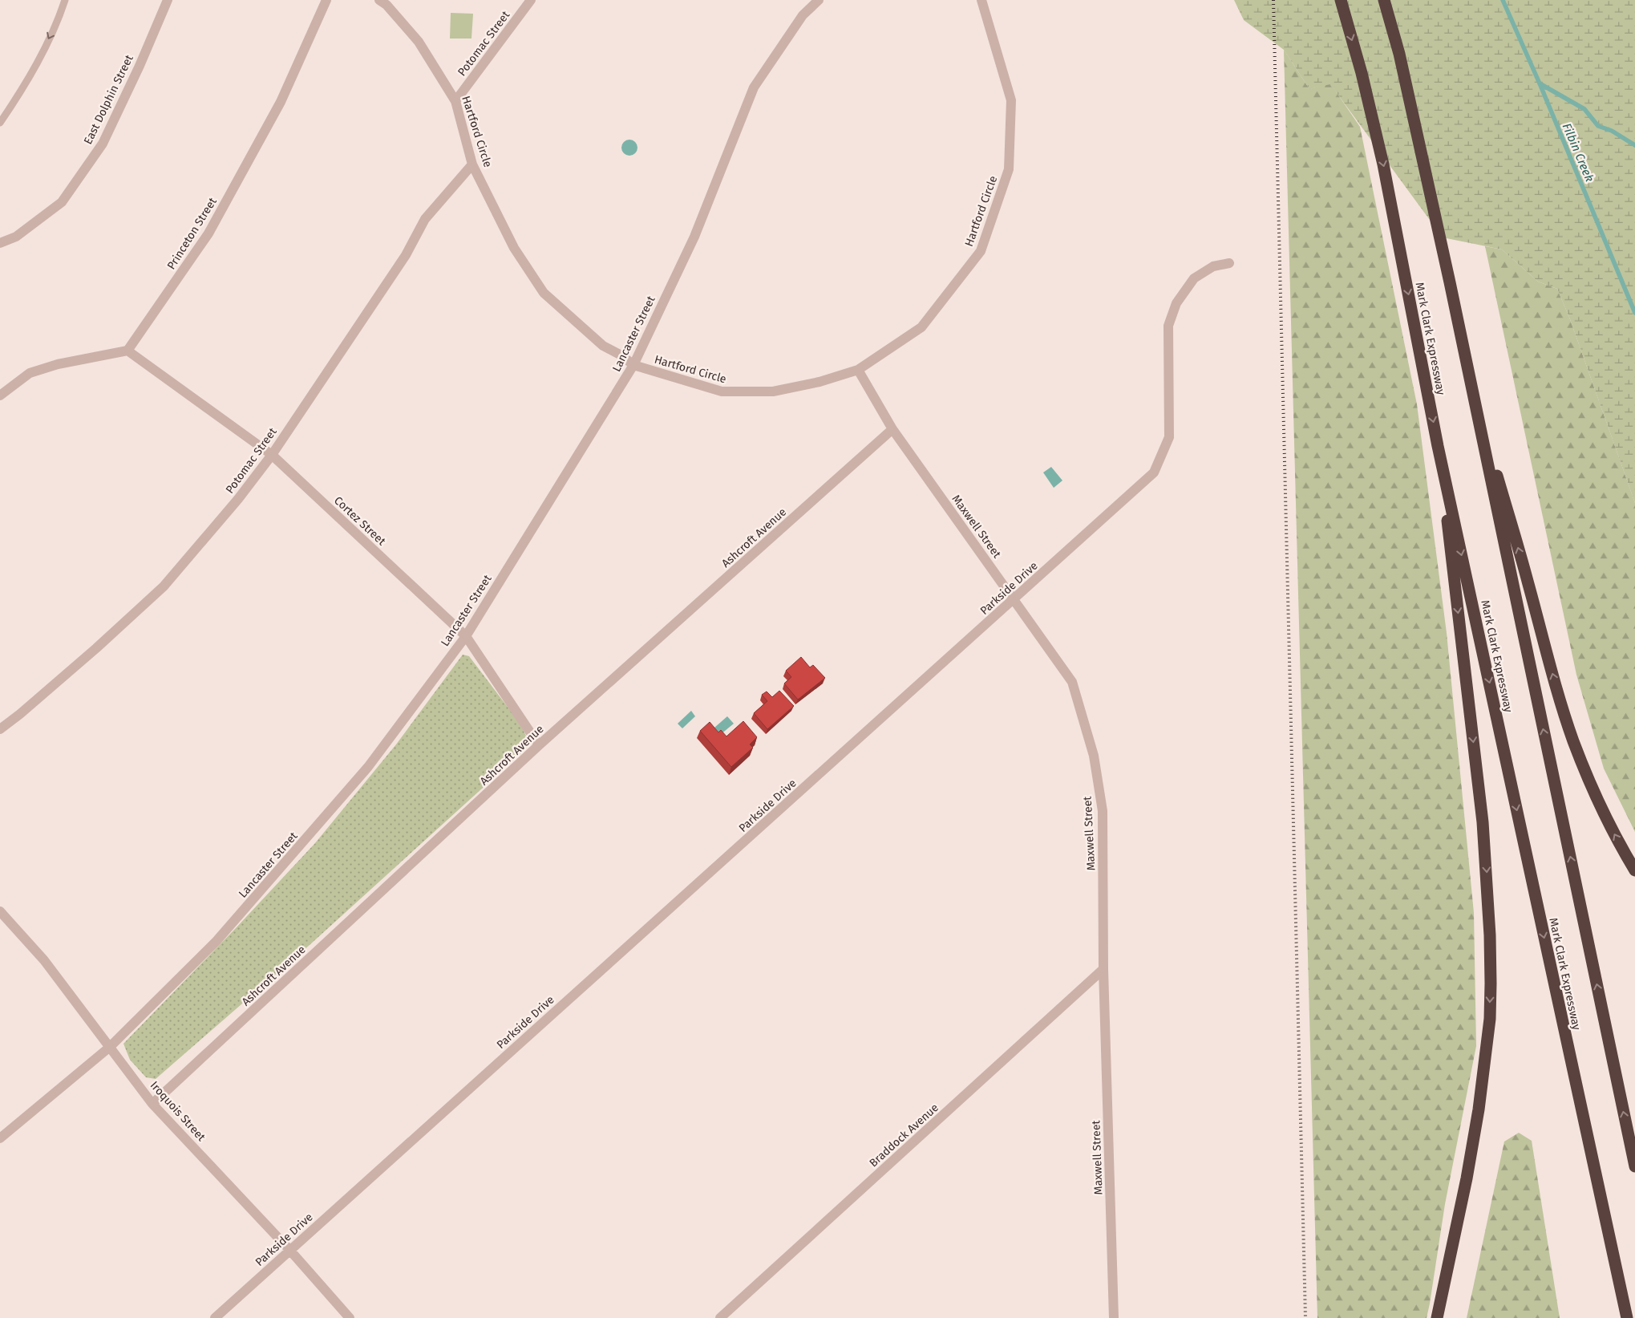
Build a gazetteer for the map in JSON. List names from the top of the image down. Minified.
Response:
{"streets":{"highway":["Mark Clark Expressway"],"street":["Potomac Street","East Dolphin Street","Hartford Circle","Princeton Street","Lancaster Street","Cortez Street","Maxwell Street","Ashcroft Avenue","Parkside Drive","Iroquois Street","Braddock Avenue"]},"crossings":[["Potomac Street","Hartford Circle"],["Potomac Street","Cortez Street"],["Hartford Circle","Lancaster Street"],["Hartford Circle","Maxwell Street"],["Princeton Street","Cortez Street"],["Lancaster Street","Cortez Street"],["Lancaster Street","Iroquois Street"],["Cortez Street","Ashcroft Avenue"],["Maxwell Street","Ashcroft Avenue"],["Maxwell Street","Parkside Drive"],["Maxwell Street","Braddock Avenue"],["Ashcroft Avenue","Iroquois Street"],["Parkside Drive","Iroquois Street"]],"water":["Filbin Creek"]}
